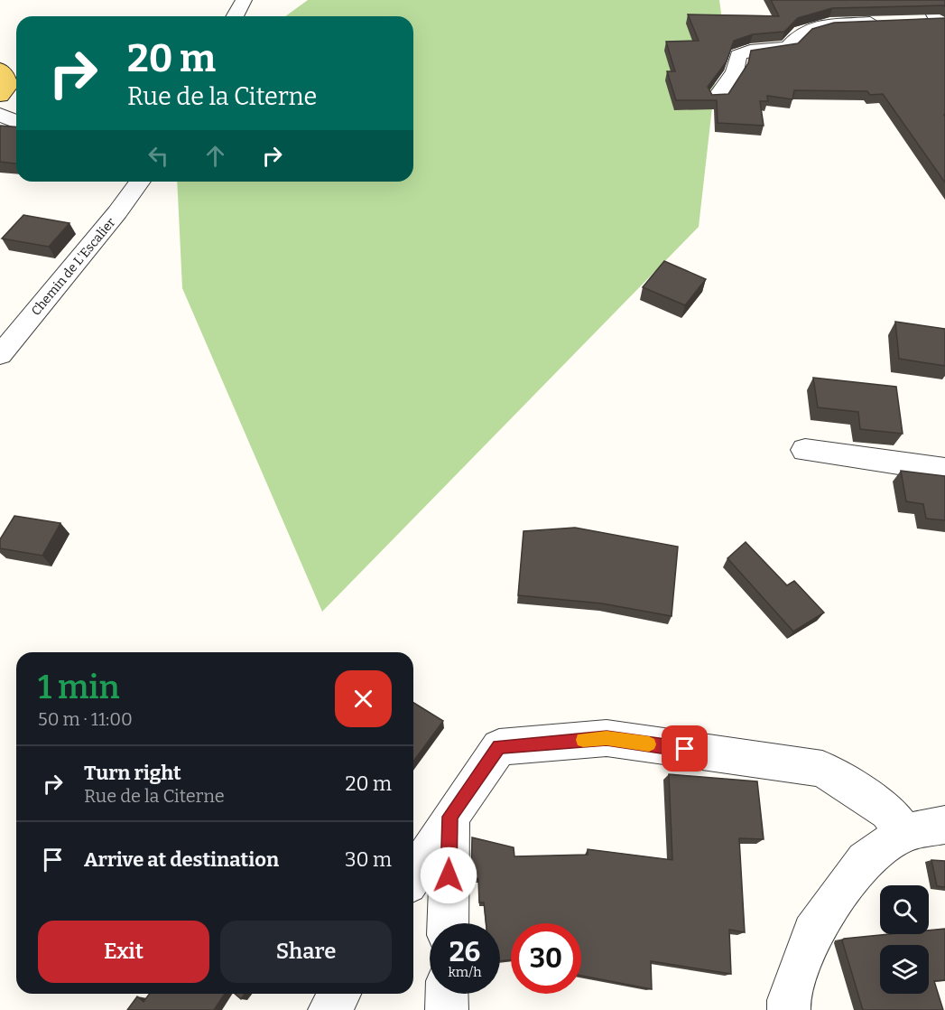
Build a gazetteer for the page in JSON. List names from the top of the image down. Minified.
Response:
{"streets":{"street":["Chemin de L'Escalier"]},"page":{"turn":["20 m","Rue de la Citerne"],"heading":["1 min","50 m · 11:00"],"list":[{"name":"Turn right","note":"Rue de la Citerne","value":"20 m"},{"name":"Arrive at destination","value":"30 m"}],"buttons":["Exit","Share"],"speed":"26 km/h","limit":"30"}}
